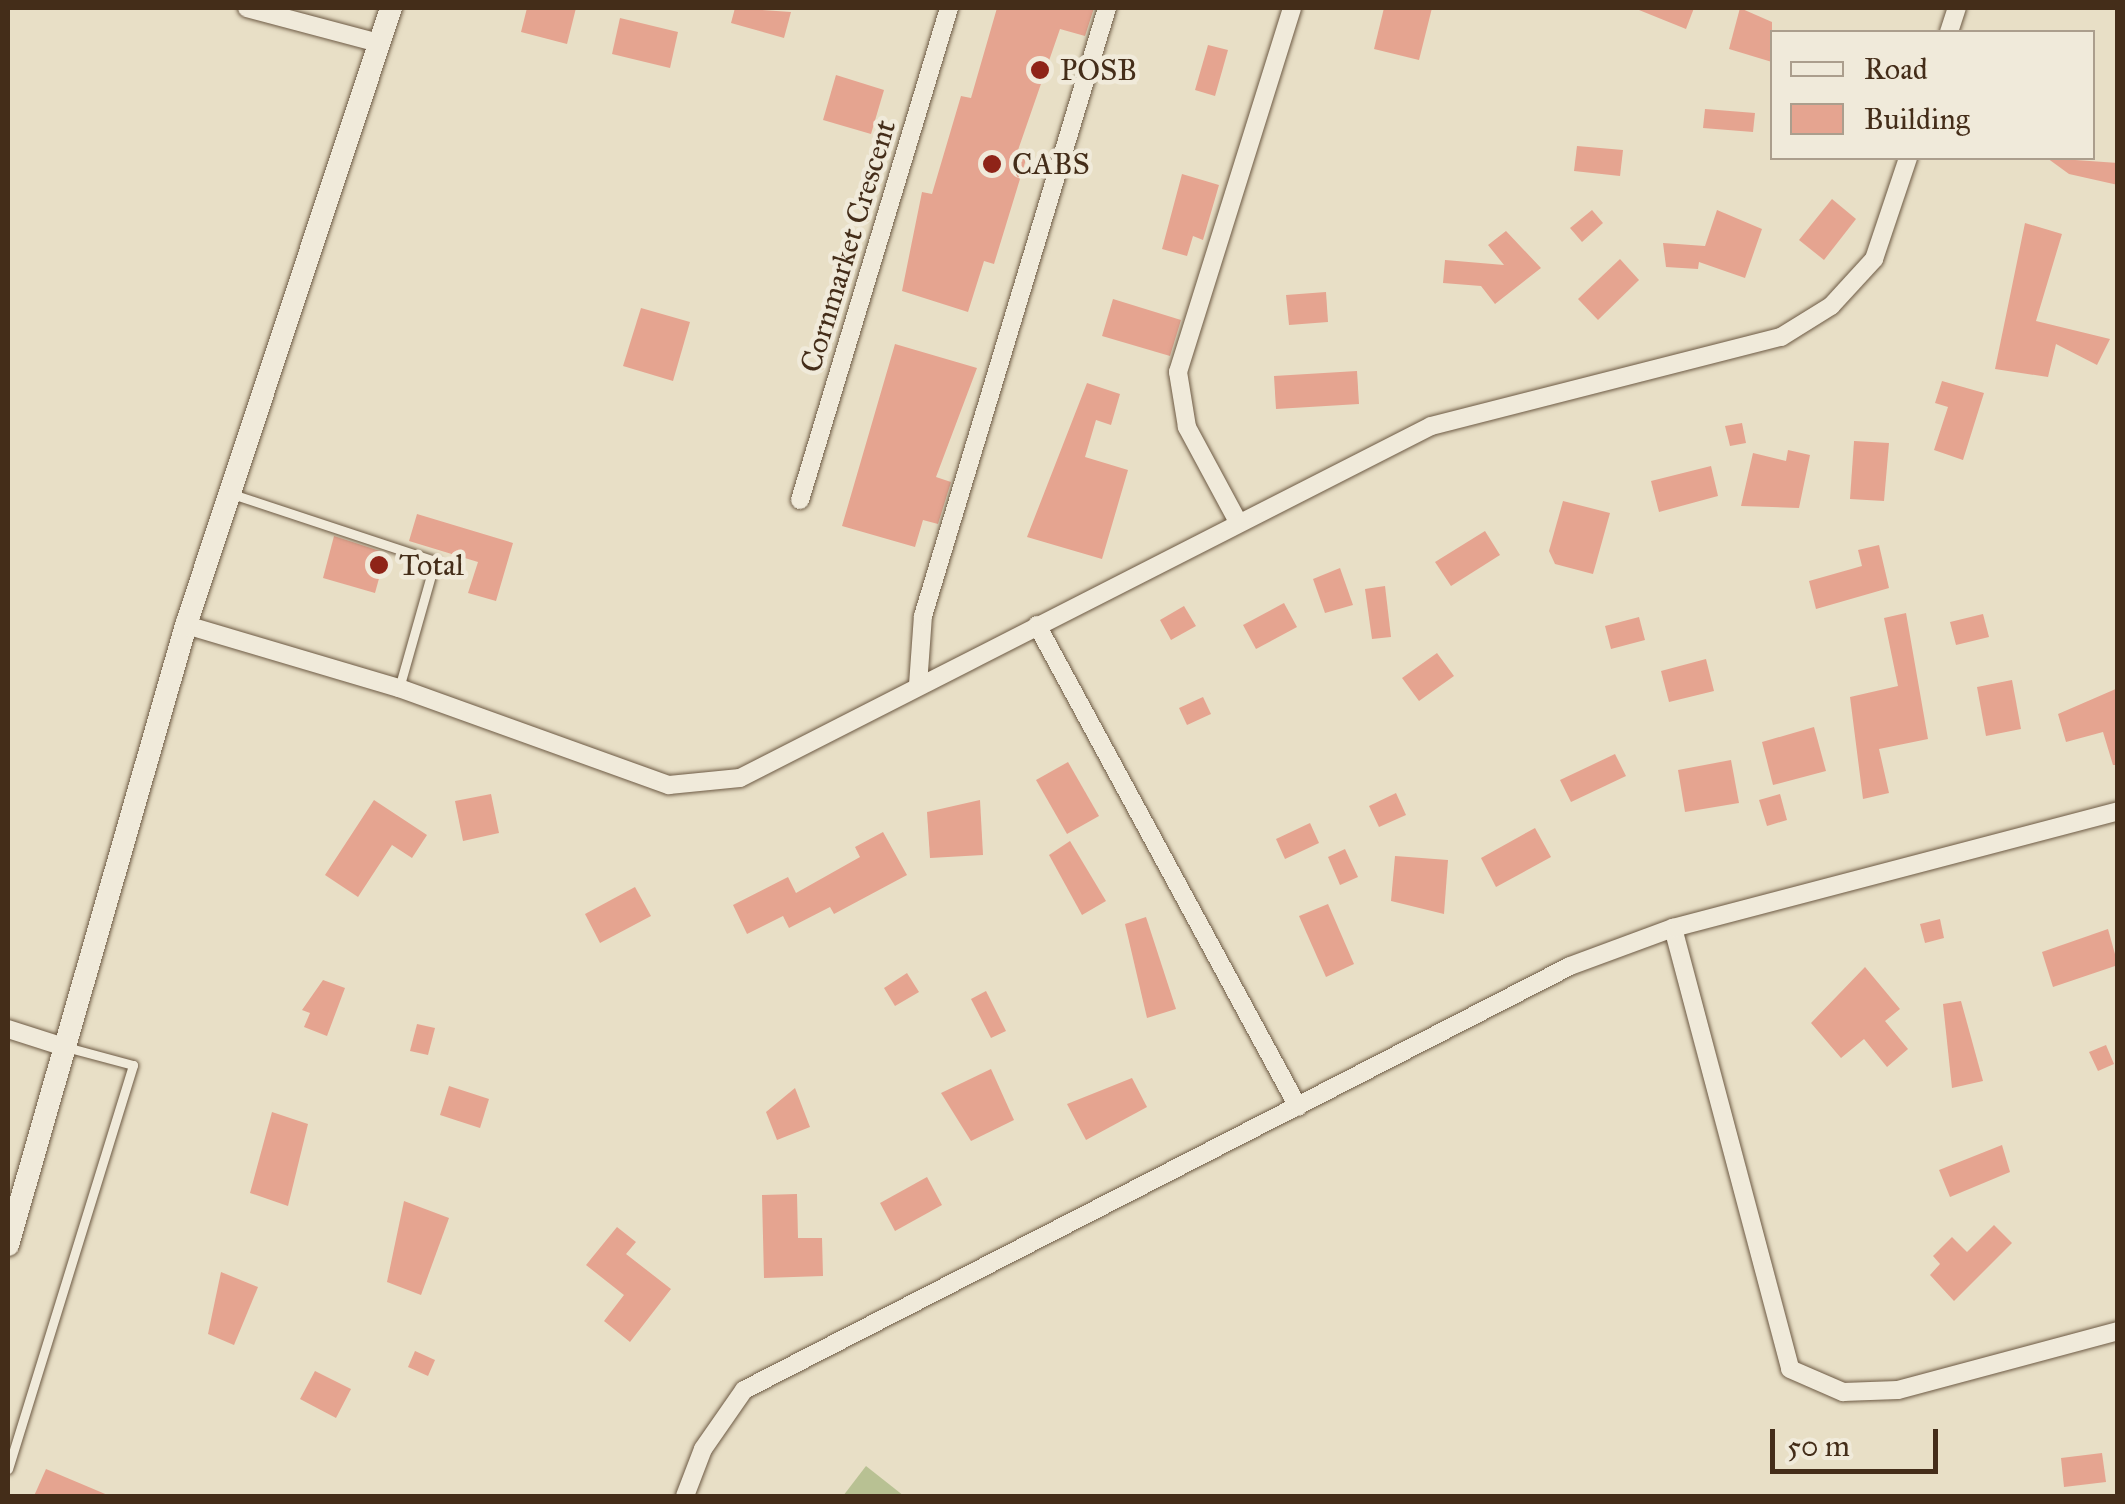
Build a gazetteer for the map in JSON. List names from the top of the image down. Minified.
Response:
{"streets":{"street":["Cornmarket Crescent"]},"places":["POSB","CABS","Total"],"legend":["Road","Building"],"scale_bar":"50 m"}
